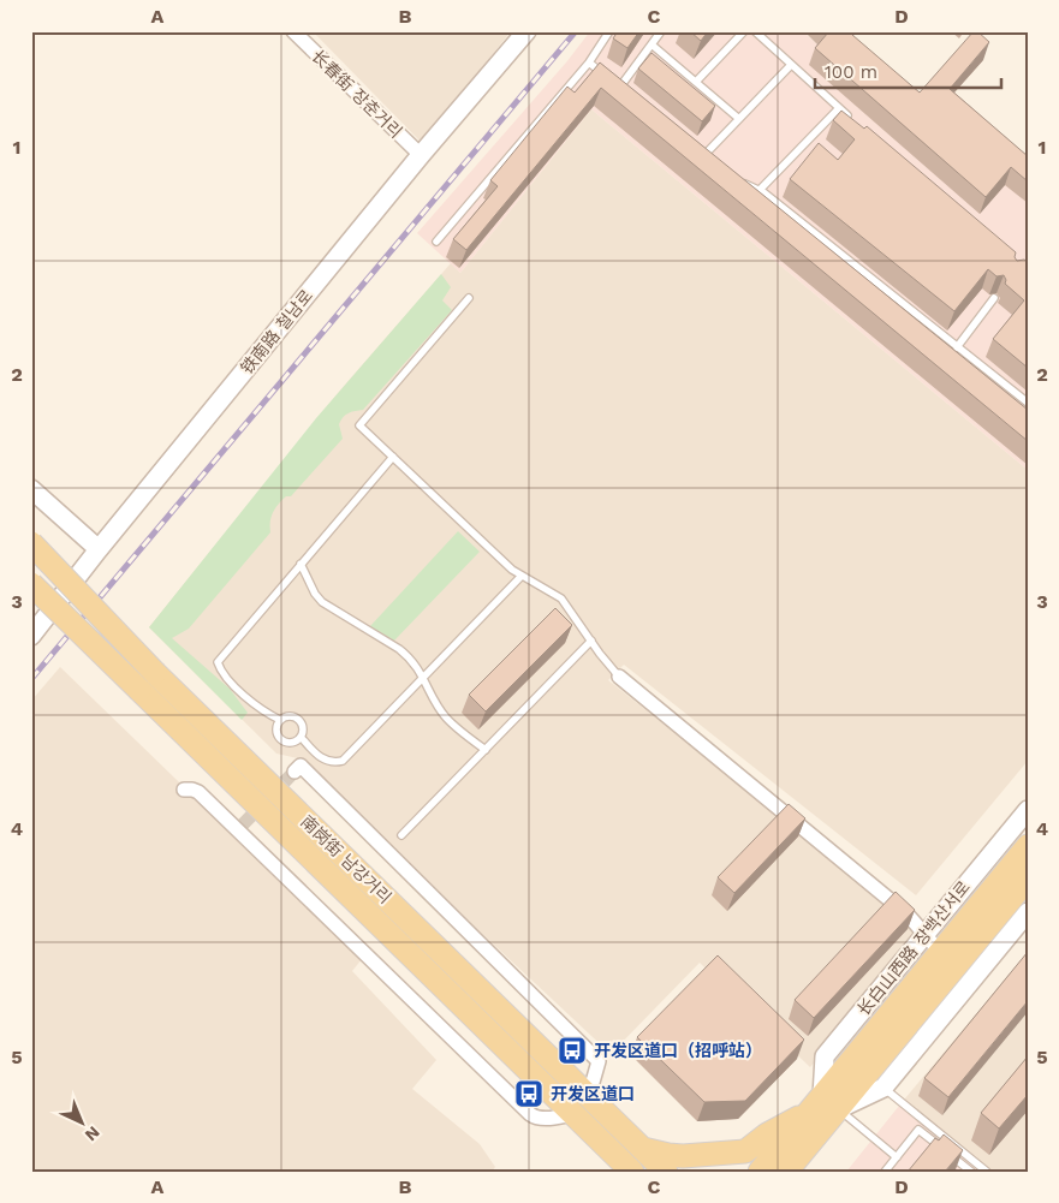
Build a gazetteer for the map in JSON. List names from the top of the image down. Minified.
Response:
{"streets":{"main road":["南岗街 남강거리","长白山西路 장백산서로"],"street":["长春街 장춘거리","铁南路 철남로"]},"crossings":[["长春街 장춘거리","铁南路 철남로"]],"places":{"bus stop":["开发区道口（招呼站）","开发区道口"]},"scale_bar":"100 m","north":"bottom right","grid":{"columns":["A","B","C","D"],"rows":["1","2","3","4","5"]}}
